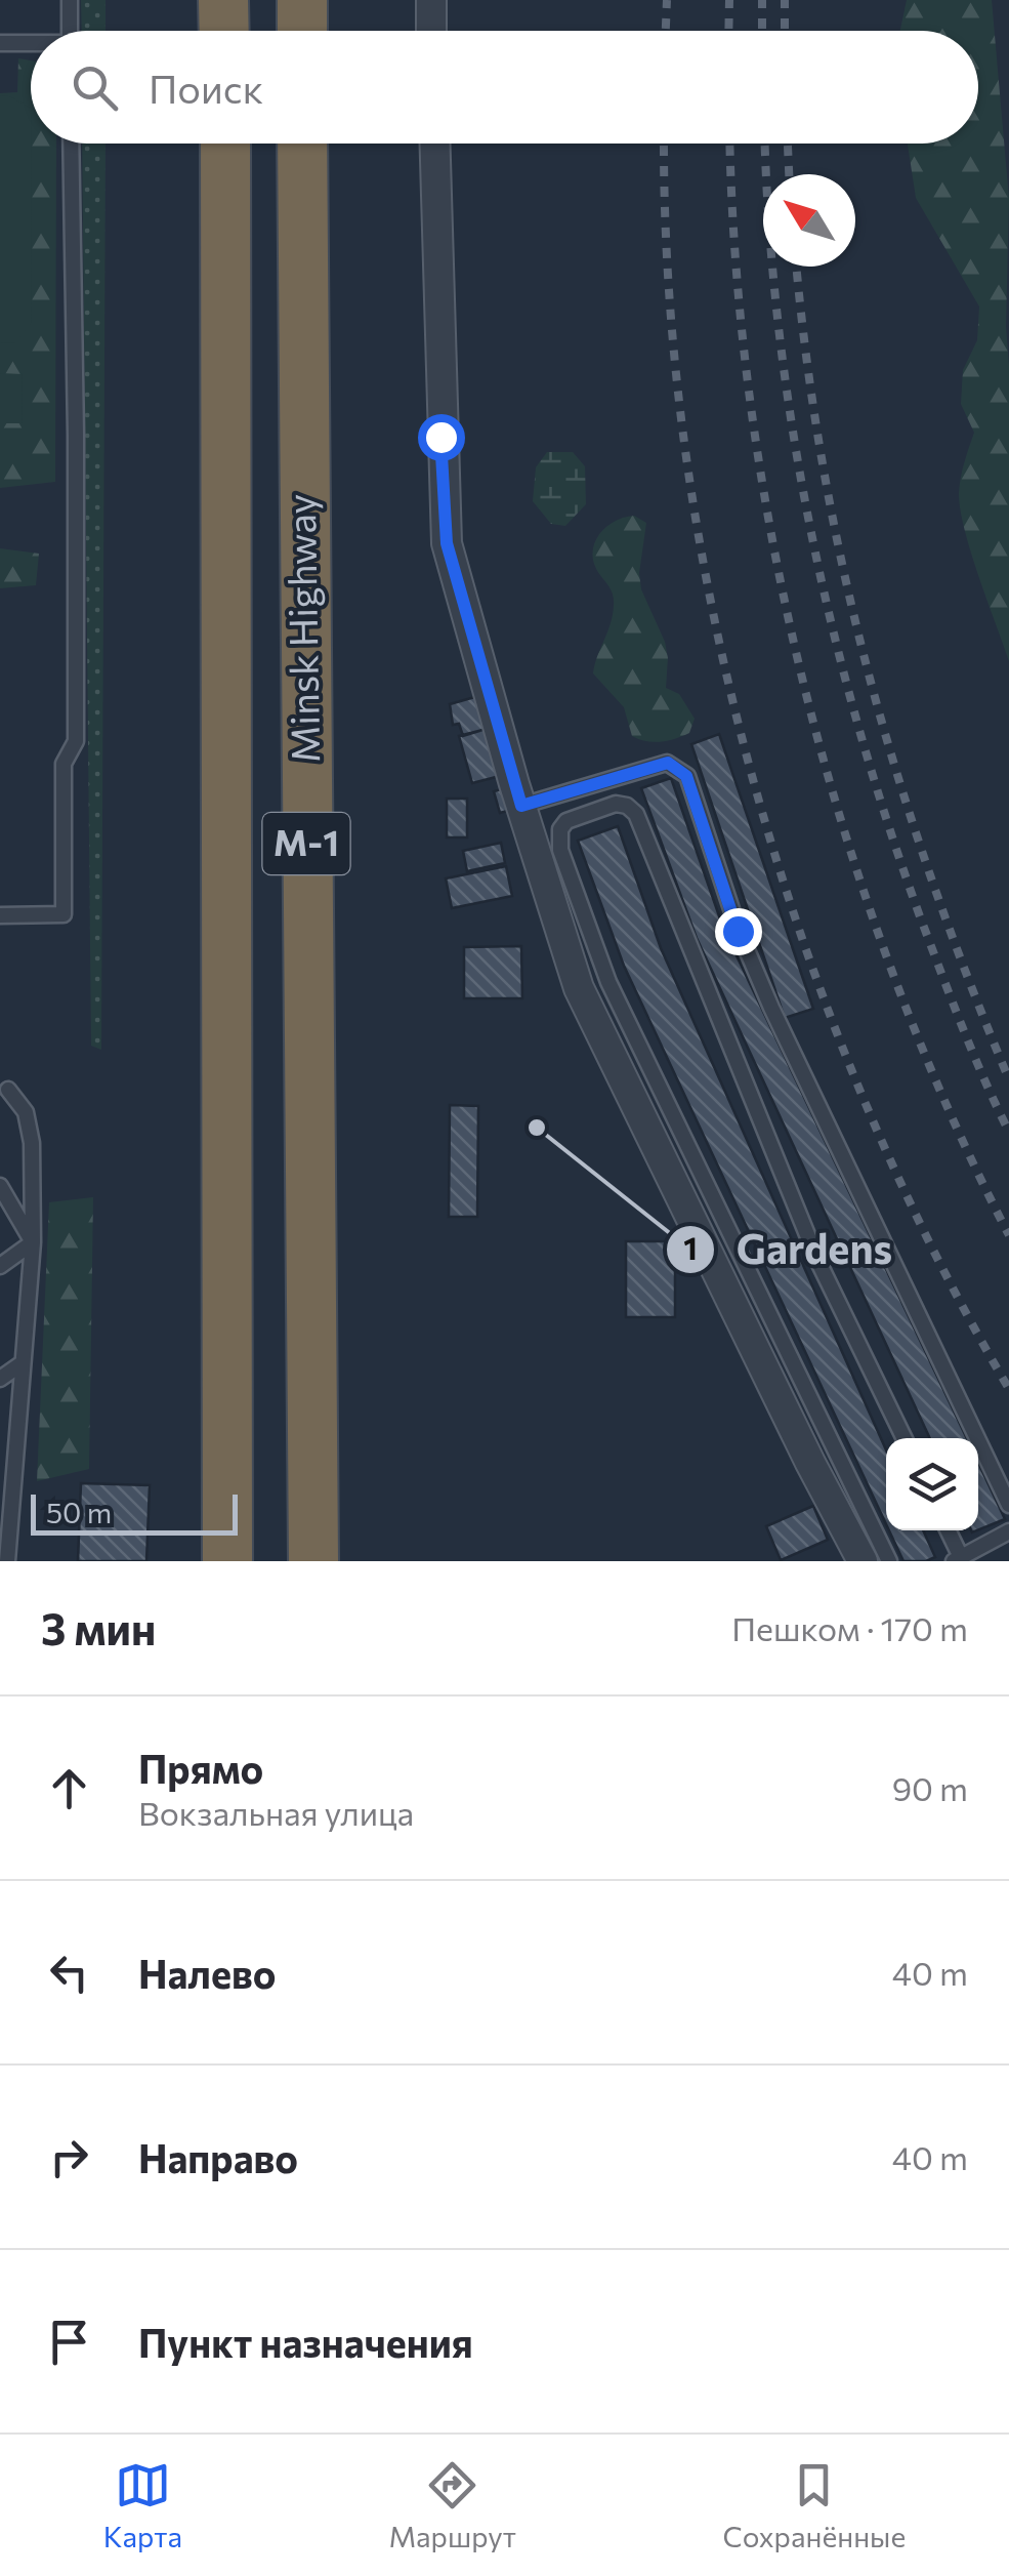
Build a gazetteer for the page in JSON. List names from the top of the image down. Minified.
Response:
{"streets":{"highway":["Minsk Highway","М-1"]},"places":["Gardens"],"scale_bar":"50 m","north":"top left","page":{"search":"Поиск","scale":"50 m","heading":["3 мин","Пешком · 170 m"],"list":[["Прямо","Вокзальная улица","90 m"],["Налево","40 m"],["Направо","40 m"],"Пункт назначения"],"nav":["Карта","Маршрут","Сохранённые"]}}
